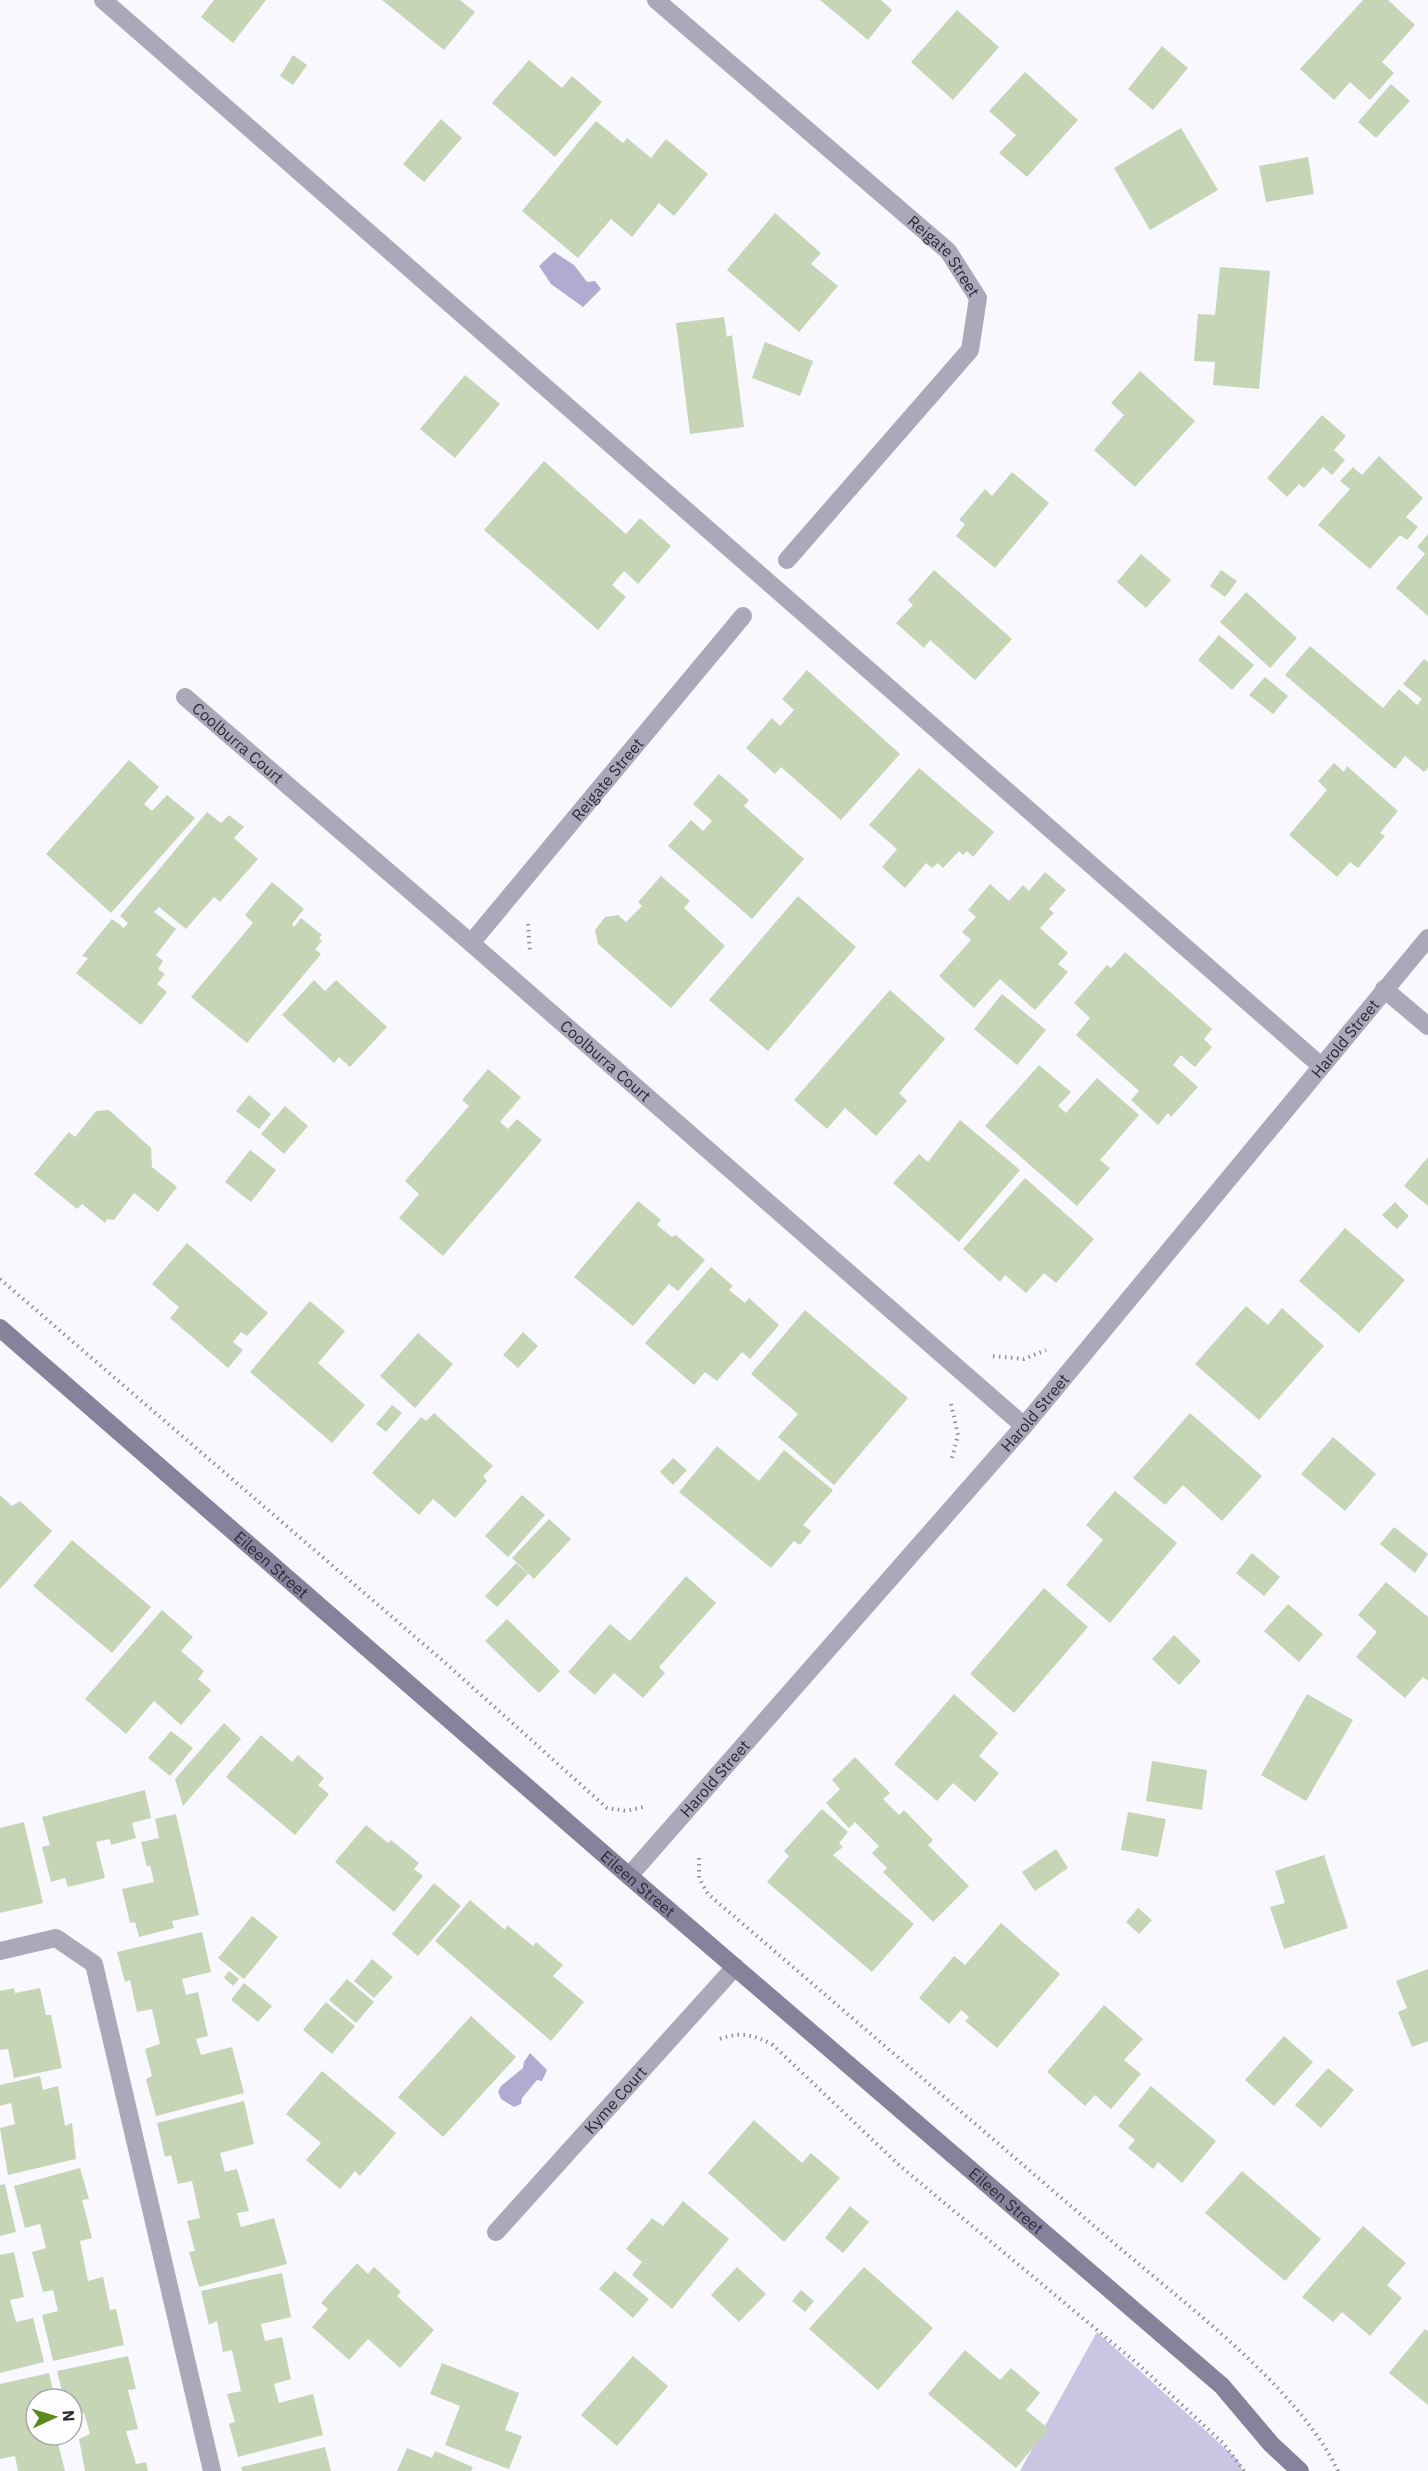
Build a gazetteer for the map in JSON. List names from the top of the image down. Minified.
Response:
{"streets":{"street":["Reigate Street","Coolburra Court","Harold Street","Eileen Street","Kyme Court"]},"crossings":[["Reigate Street","Coolburra Court"],["Coolburra Court","Harold Street"],["Harold Street","Eileen Street"],["Eileen Street","Kyme Court"]],"north":"right"}
